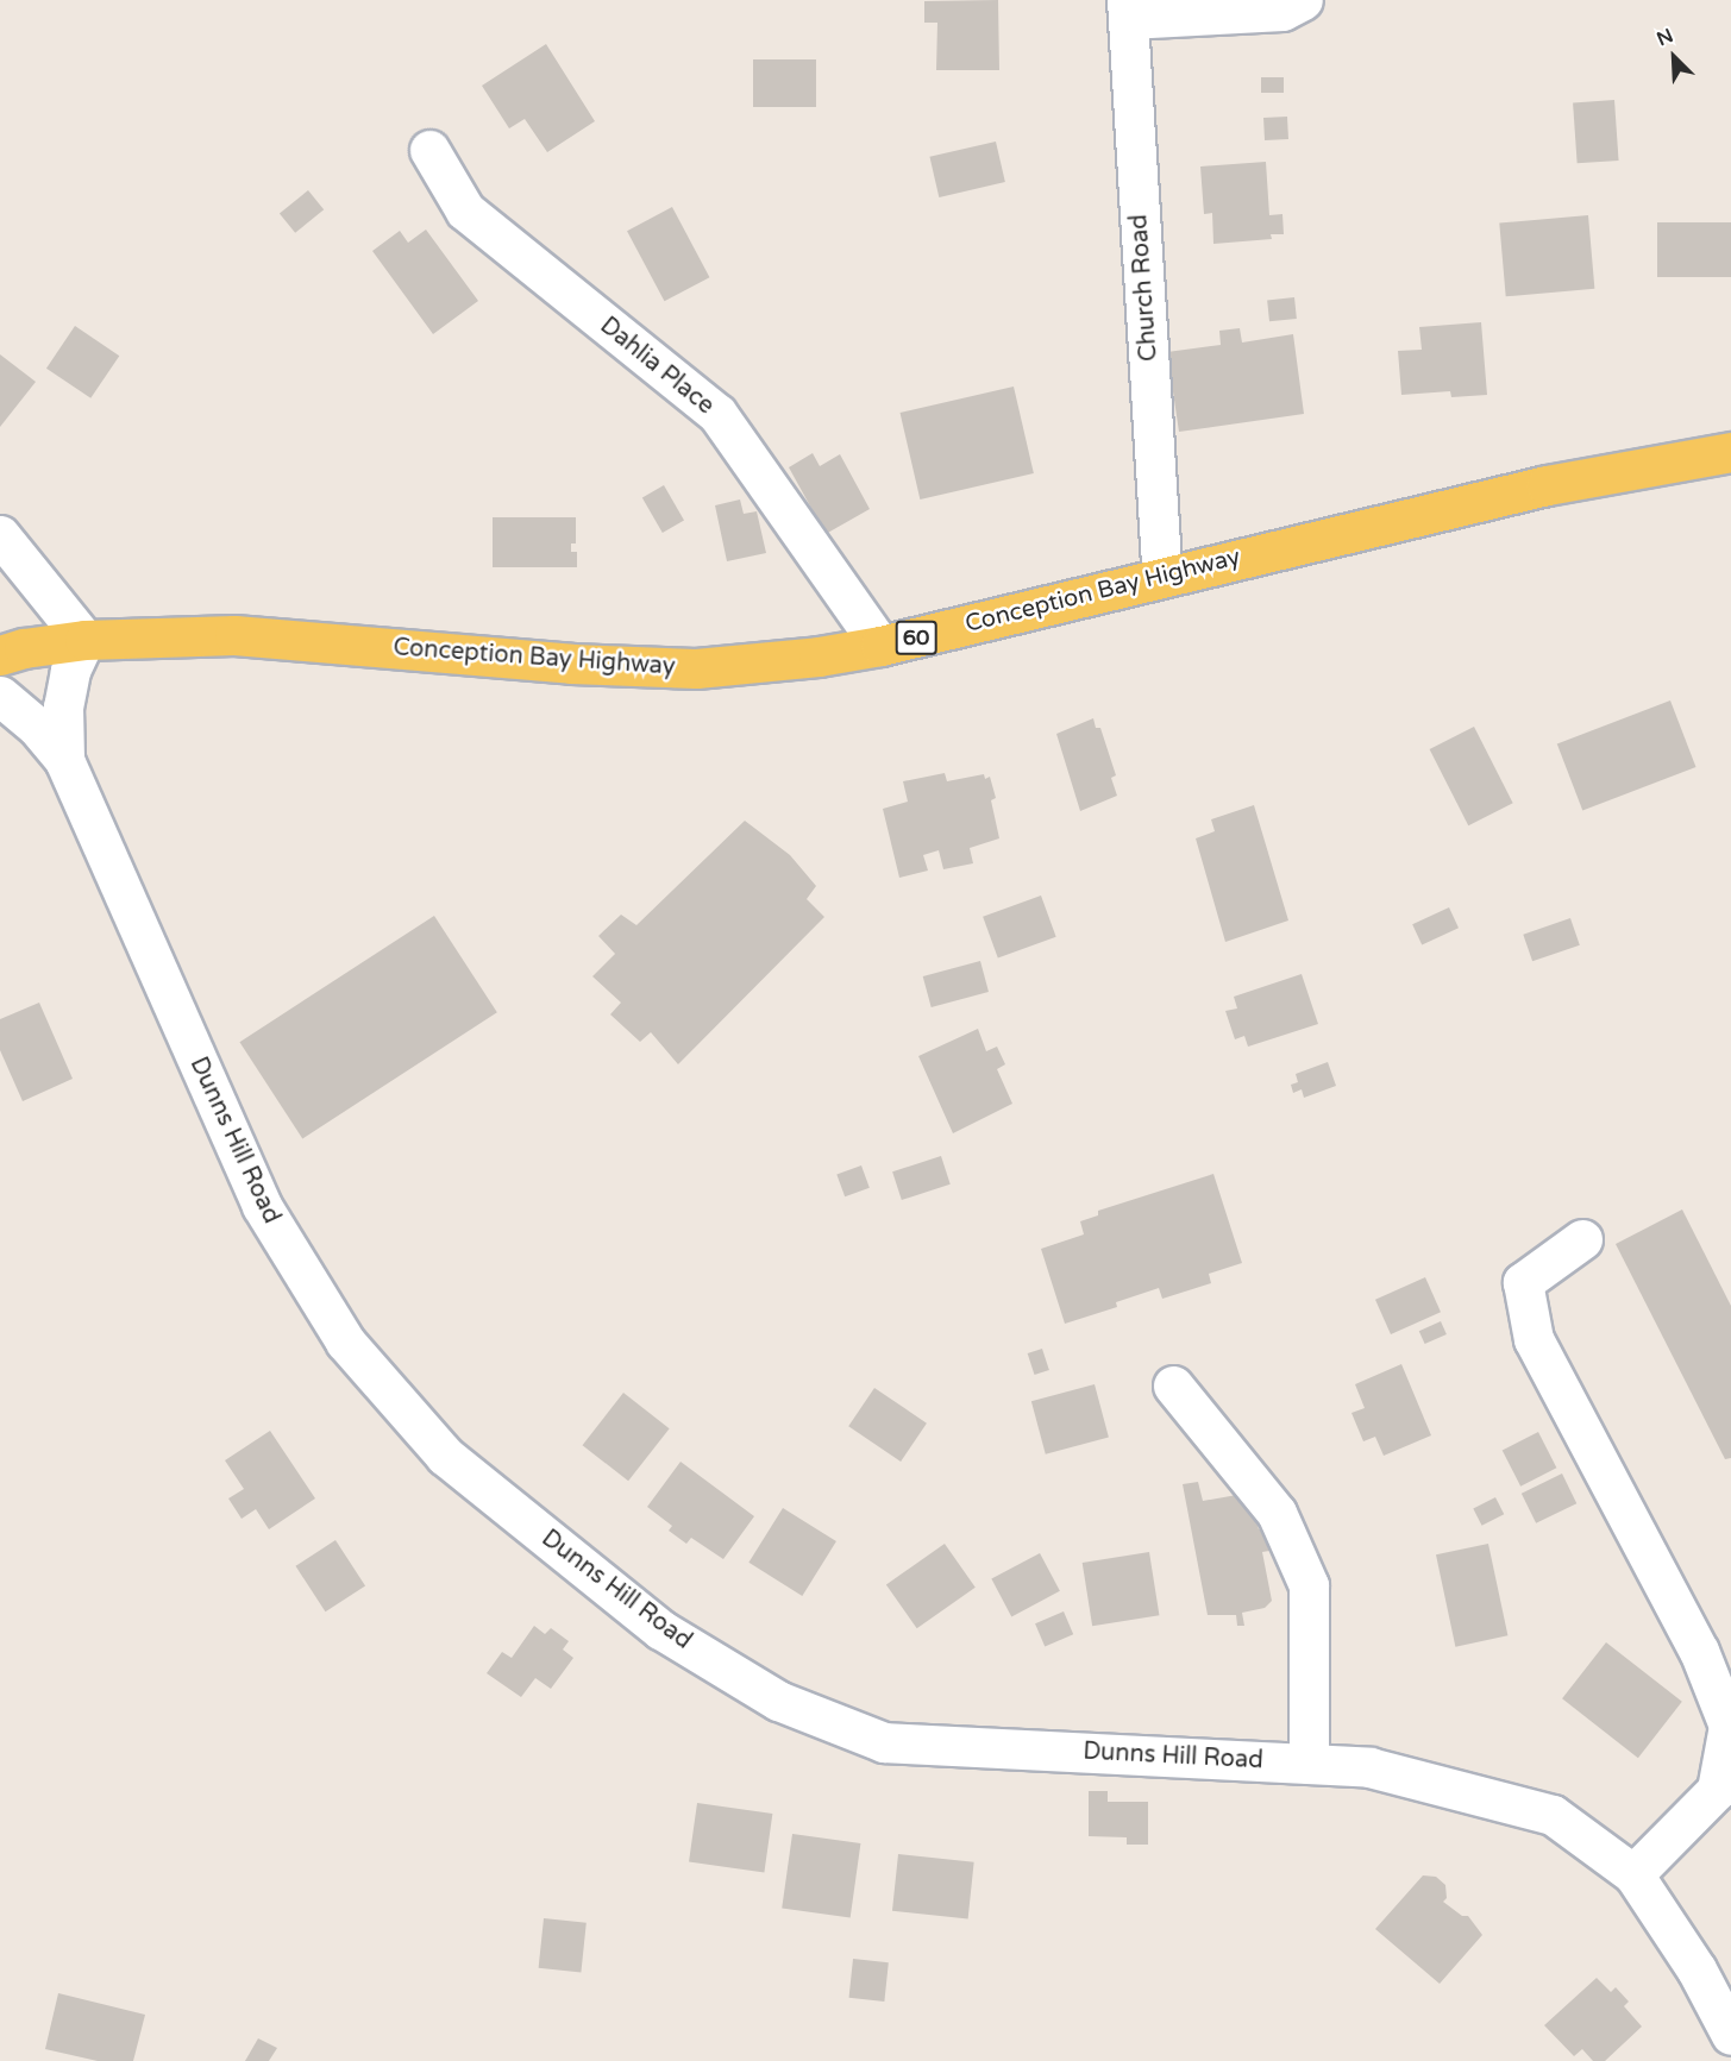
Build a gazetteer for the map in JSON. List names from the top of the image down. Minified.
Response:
{"streets":{"main road":["Conception Bay Highway","60"],"street":["Church Road","Dahlia Place","Dunns Hill Road"]},"crossings":[["Church Road","Conception Bay Highway"],["Dahlia Place","Conception Bay Highway"],["Conception Bay Highway","Dunns Hill Road"]],"north":"top left"}
